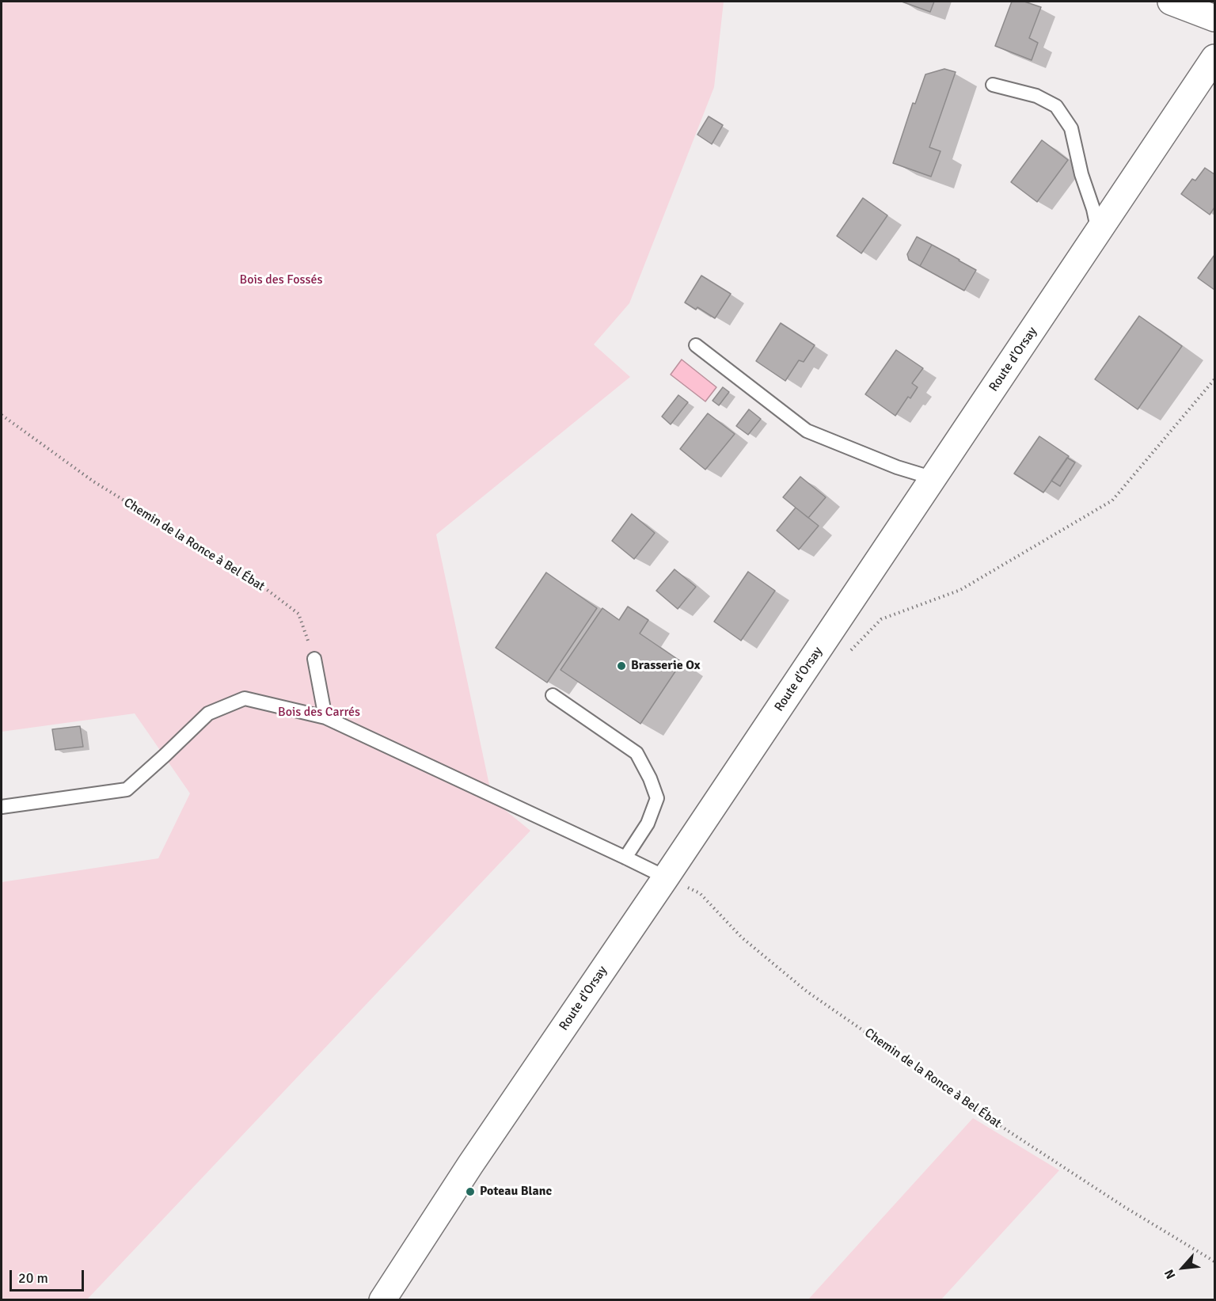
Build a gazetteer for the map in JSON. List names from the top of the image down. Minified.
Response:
{"streets":{"main road":["Route d'Orsay"],"path":["Chemin de la Ronce à Bel Ébat"]},"crossings":[["Route d'Orsay","Chemin de la Ronce à Bel Ébat"]],"parks":["Bois des Fossés","Bois des Carrés"],"places":["Brasserie Ox","Poteau Blanc"],"scale_bar":"20 m","north":"bottom left"}
